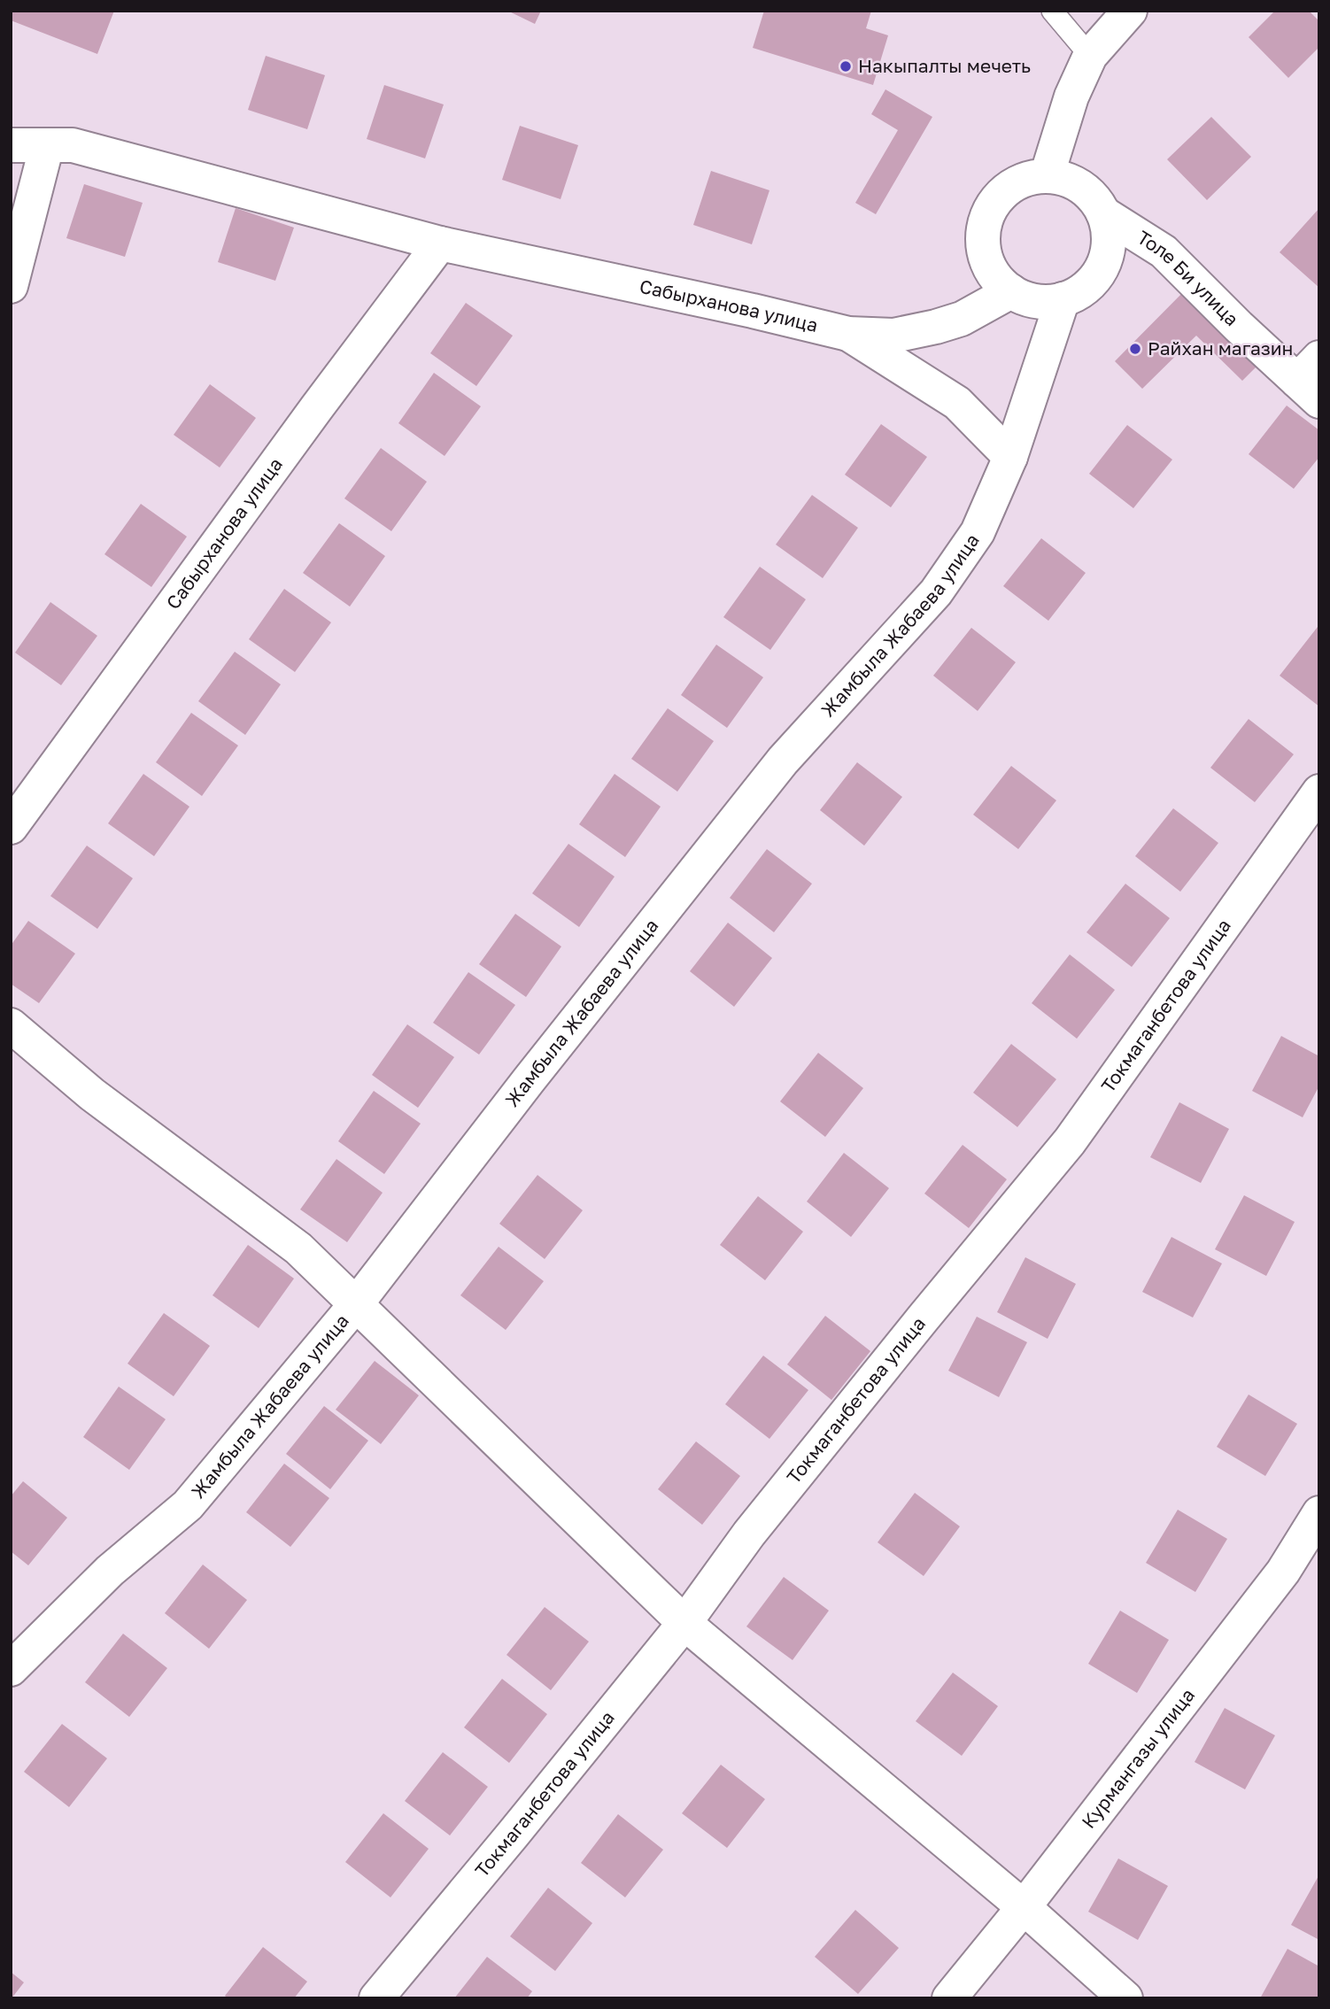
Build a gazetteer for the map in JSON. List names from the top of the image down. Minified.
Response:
{"streets":{"street":["Толе Би улица","Сабырханова улица","Жамбыла Жабаева улица","Токмаганбетова улица","Курмангазы улица"]},"crossings":[["Толе Би улица","Сабырханова улица"],["Толе Би улица","Жамбыла Жабаева улица"],["Сабырханова улица","Жамбыла Жабаева улица"]],"places":["Накыпалты мечеть","Райхан магазин"]}
